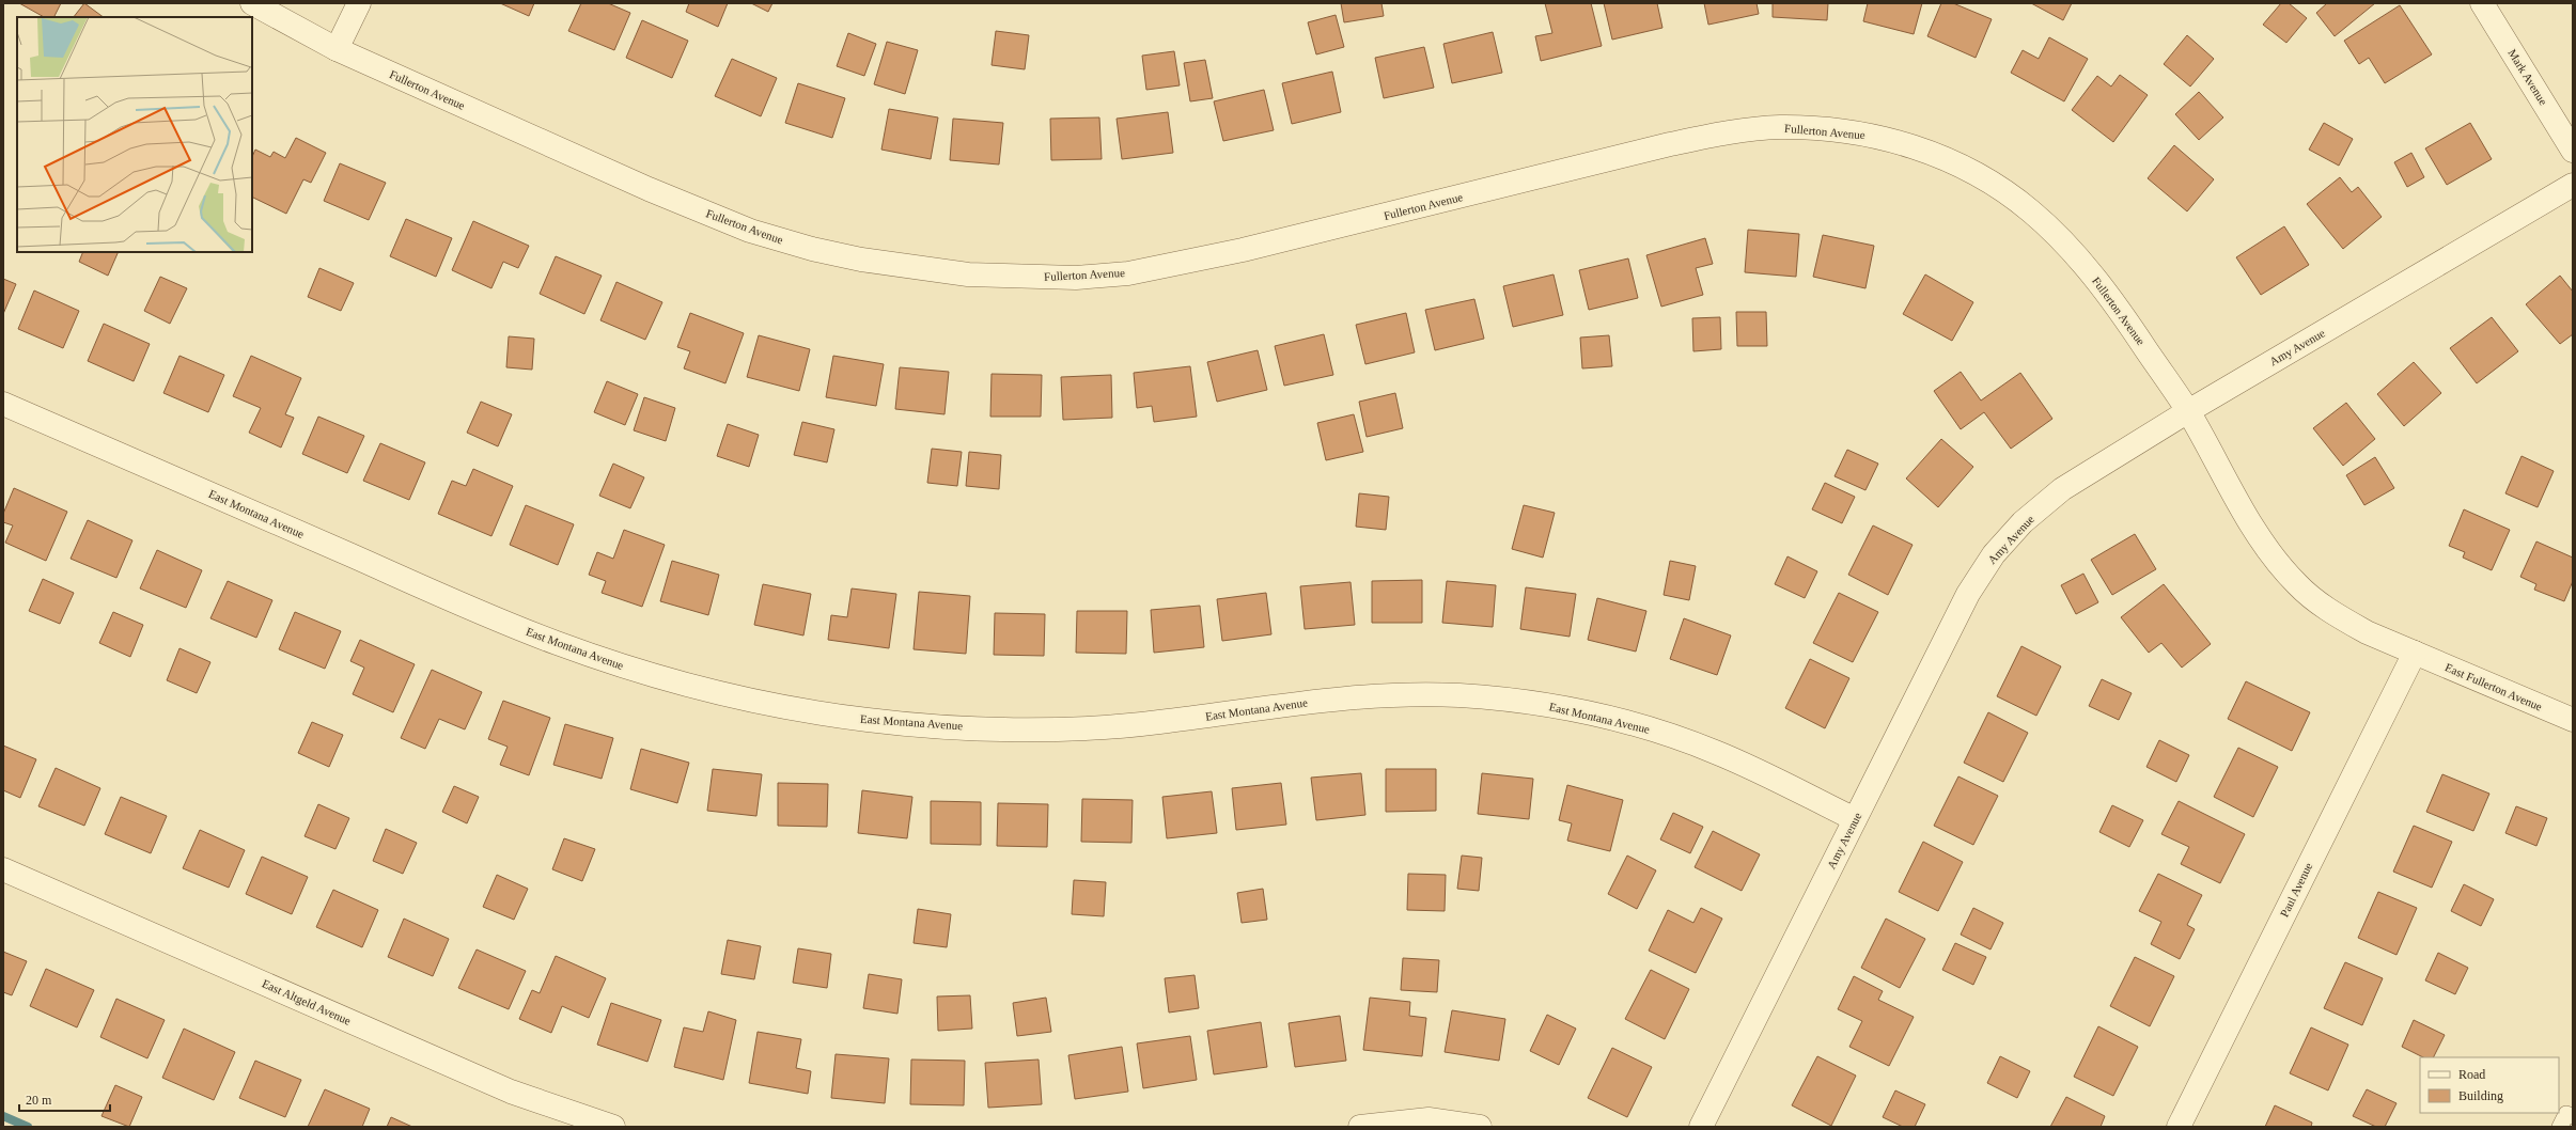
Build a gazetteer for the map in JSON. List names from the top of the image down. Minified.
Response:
{"streets":{"street":["Mark Avenue","Fullerton Avenue","Amy Avenue","East Montana Avenue","East Fullerton Avenue","Paul Avenue","East Altgeld Avenue"]},"crossings":[["Fullerton Avenue","Amy Avenue"],["Fullerton Avenue","East Fullerton Avenue"],["Fullerton Avenue","Paul Avenue"],["Amy Avenue","East Montana Avenue"],["East Fullerton Avenue","Paul Avenue"]],"legend":["Road","Building"],"scale_bar":"20 m"}
